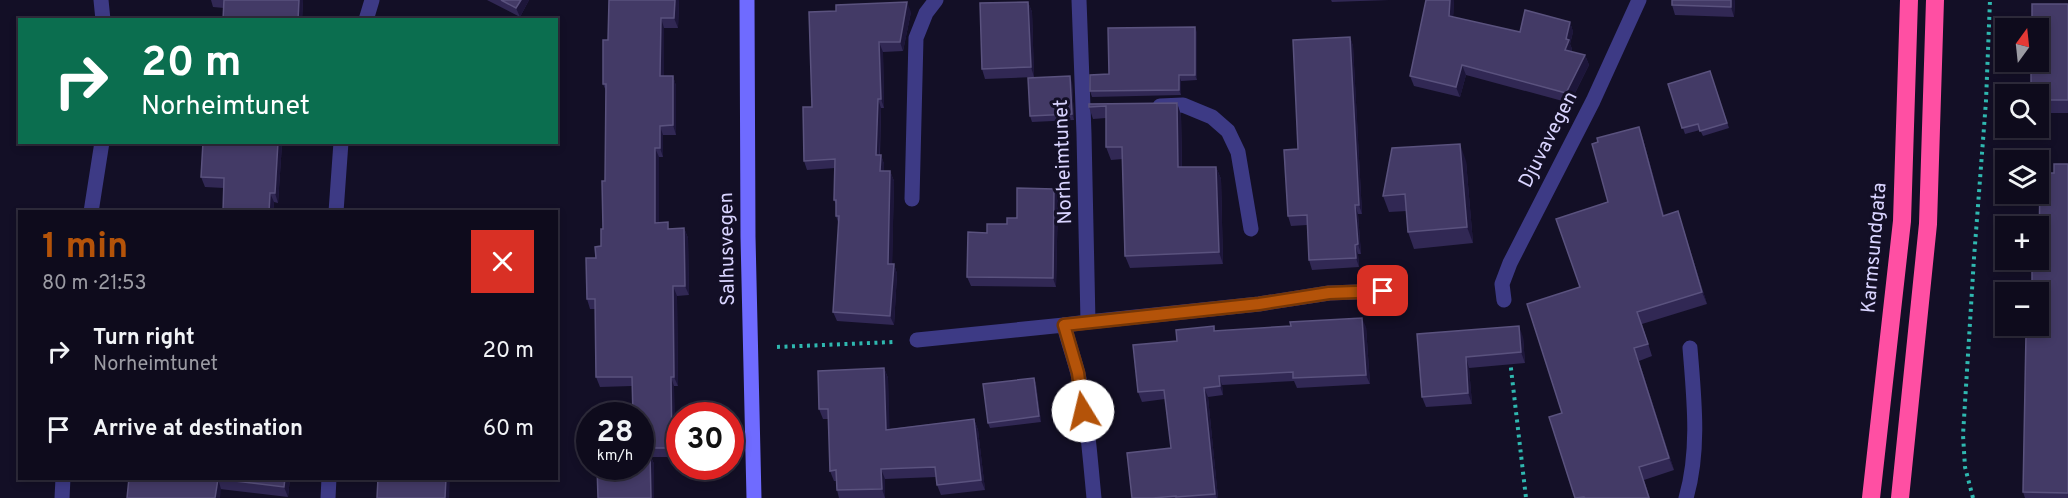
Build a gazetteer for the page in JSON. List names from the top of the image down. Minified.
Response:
{"streets":{"highway":["Karmsundgata"],"main road":["Salhusvegen"],"street":["Djuvavegen","Norheimtunet"]},"north":"top","page":{"map_buttons":["+","−"],"turn":["20 m","Norheimtunet"],"heading":["1 min","80 m · 21:53"],"list":[{"name":"Turn right","note":"Norheimtunet","value":"20 m"},{"name":"Arrive at destination","value":"60 m"}],"speed":"28 km/h","limit":"30"}}
